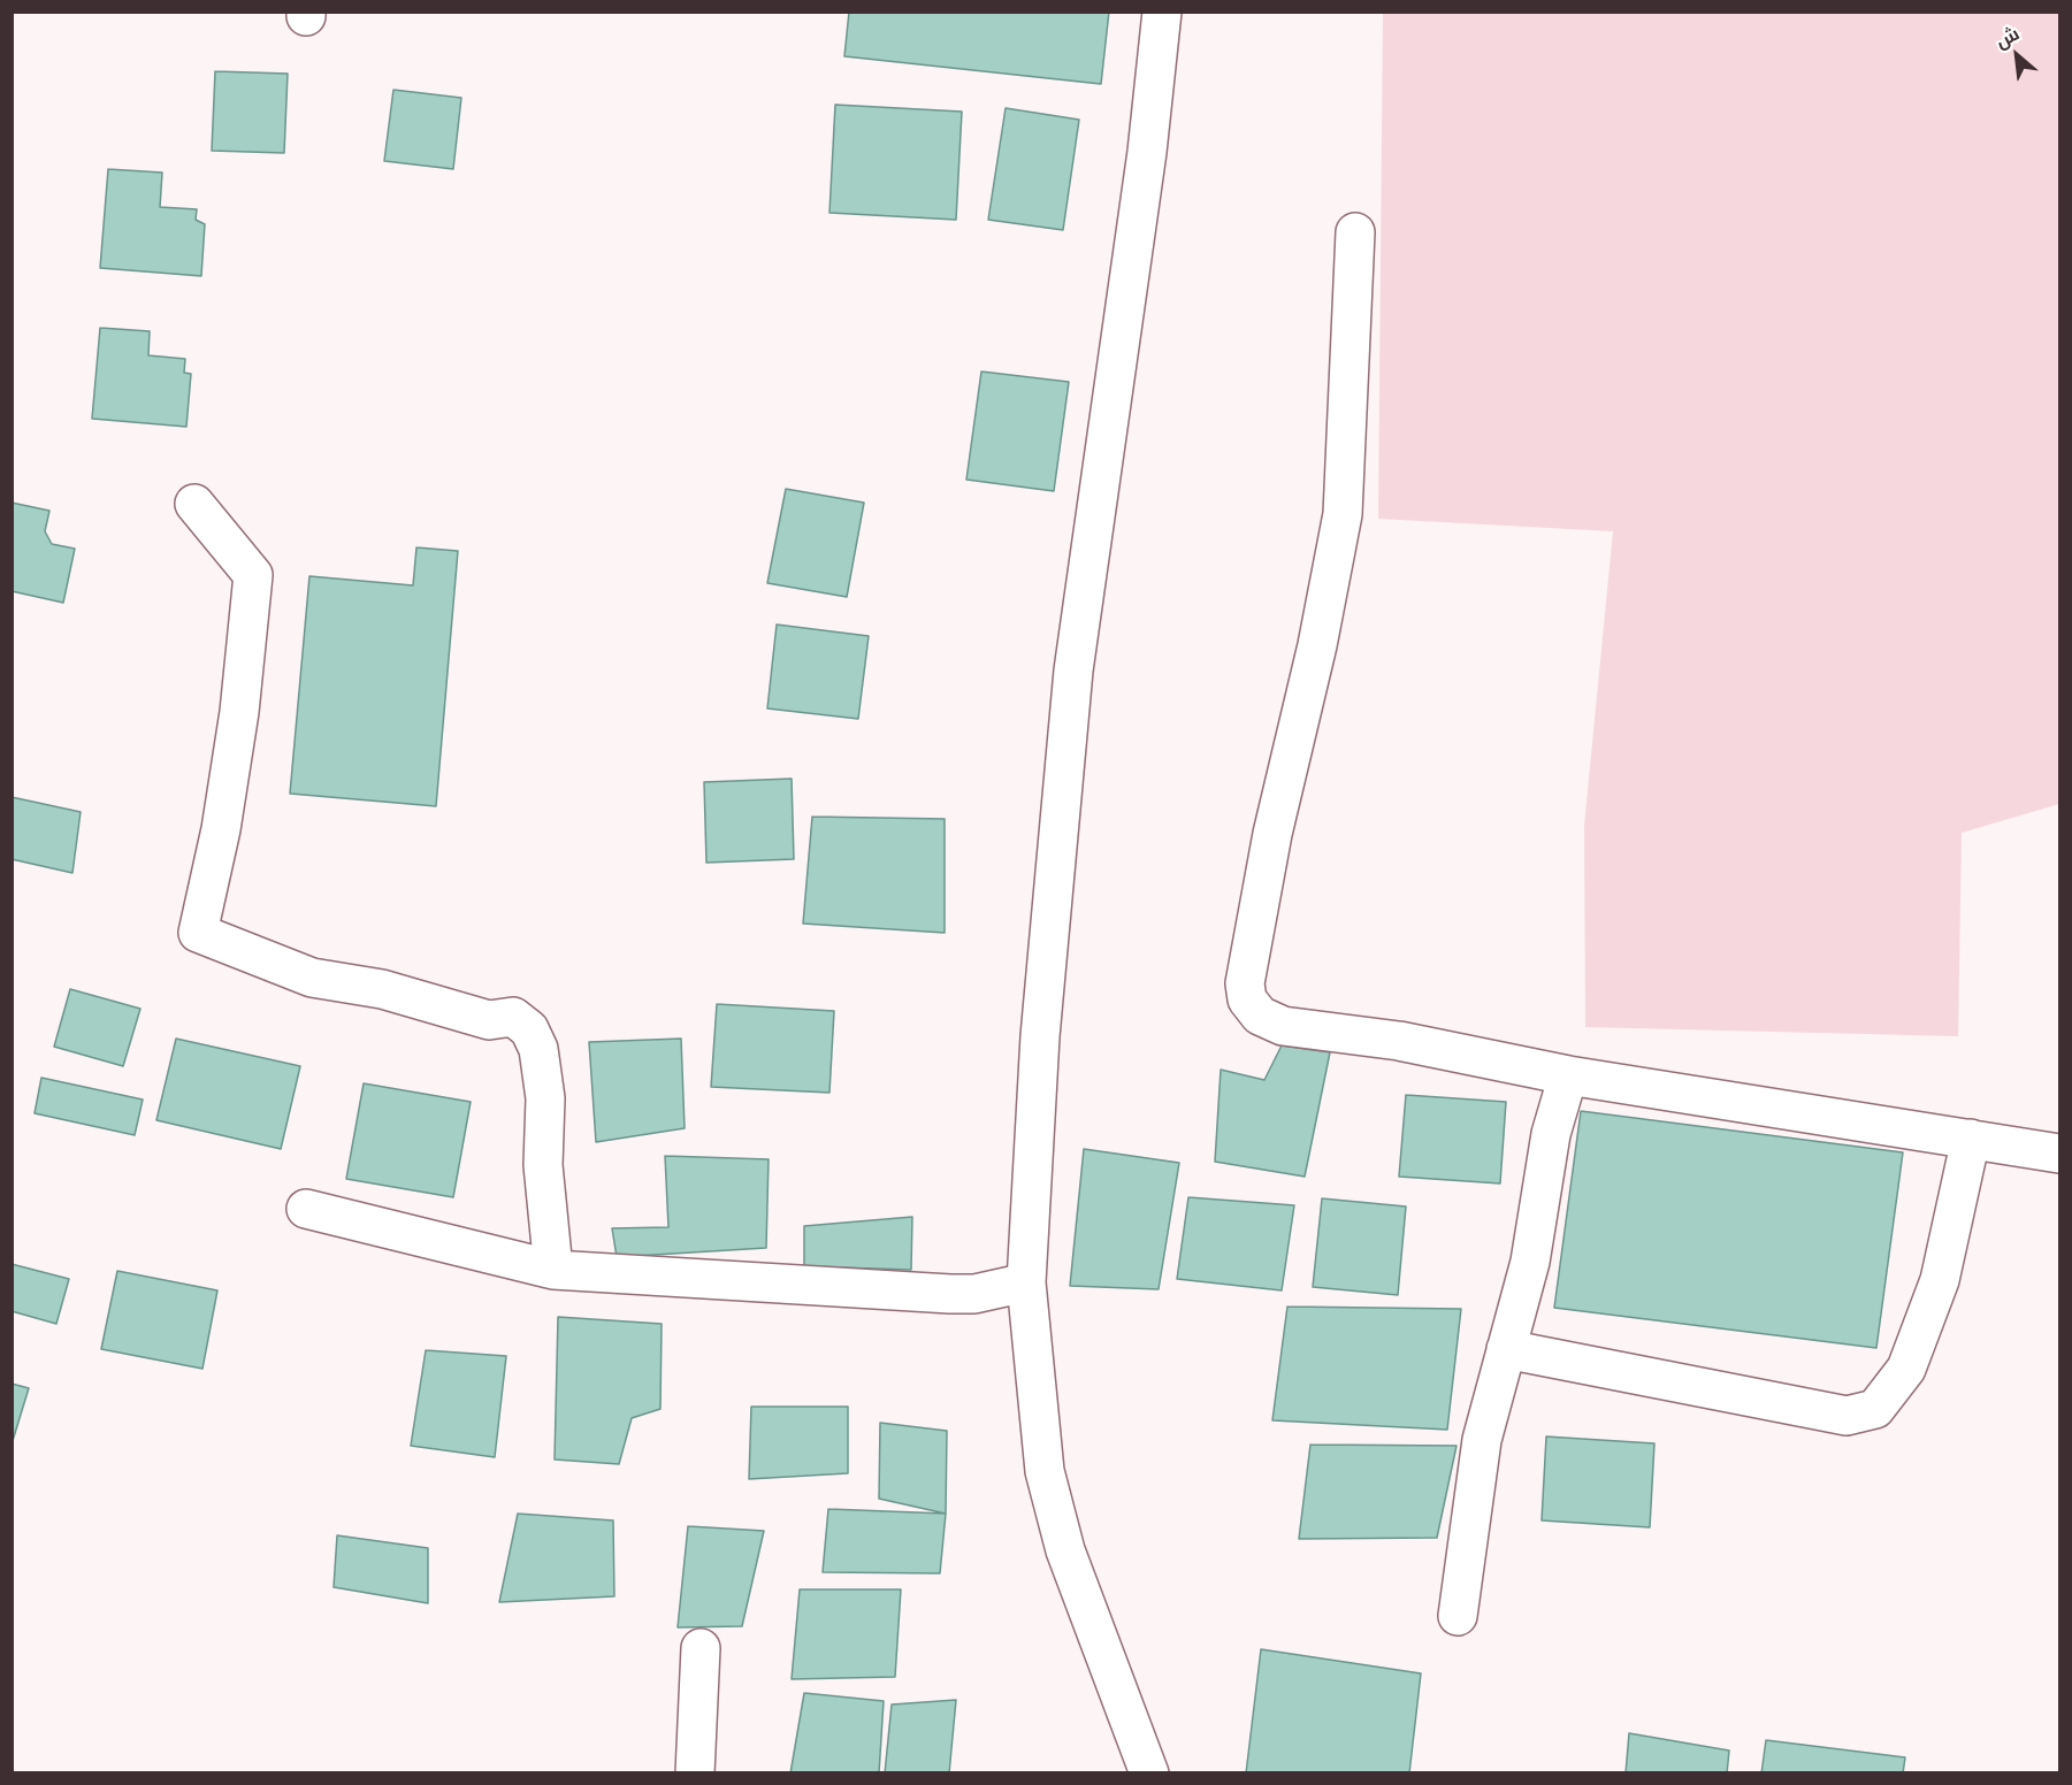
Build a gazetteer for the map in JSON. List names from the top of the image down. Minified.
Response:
{"north":"top left"}
